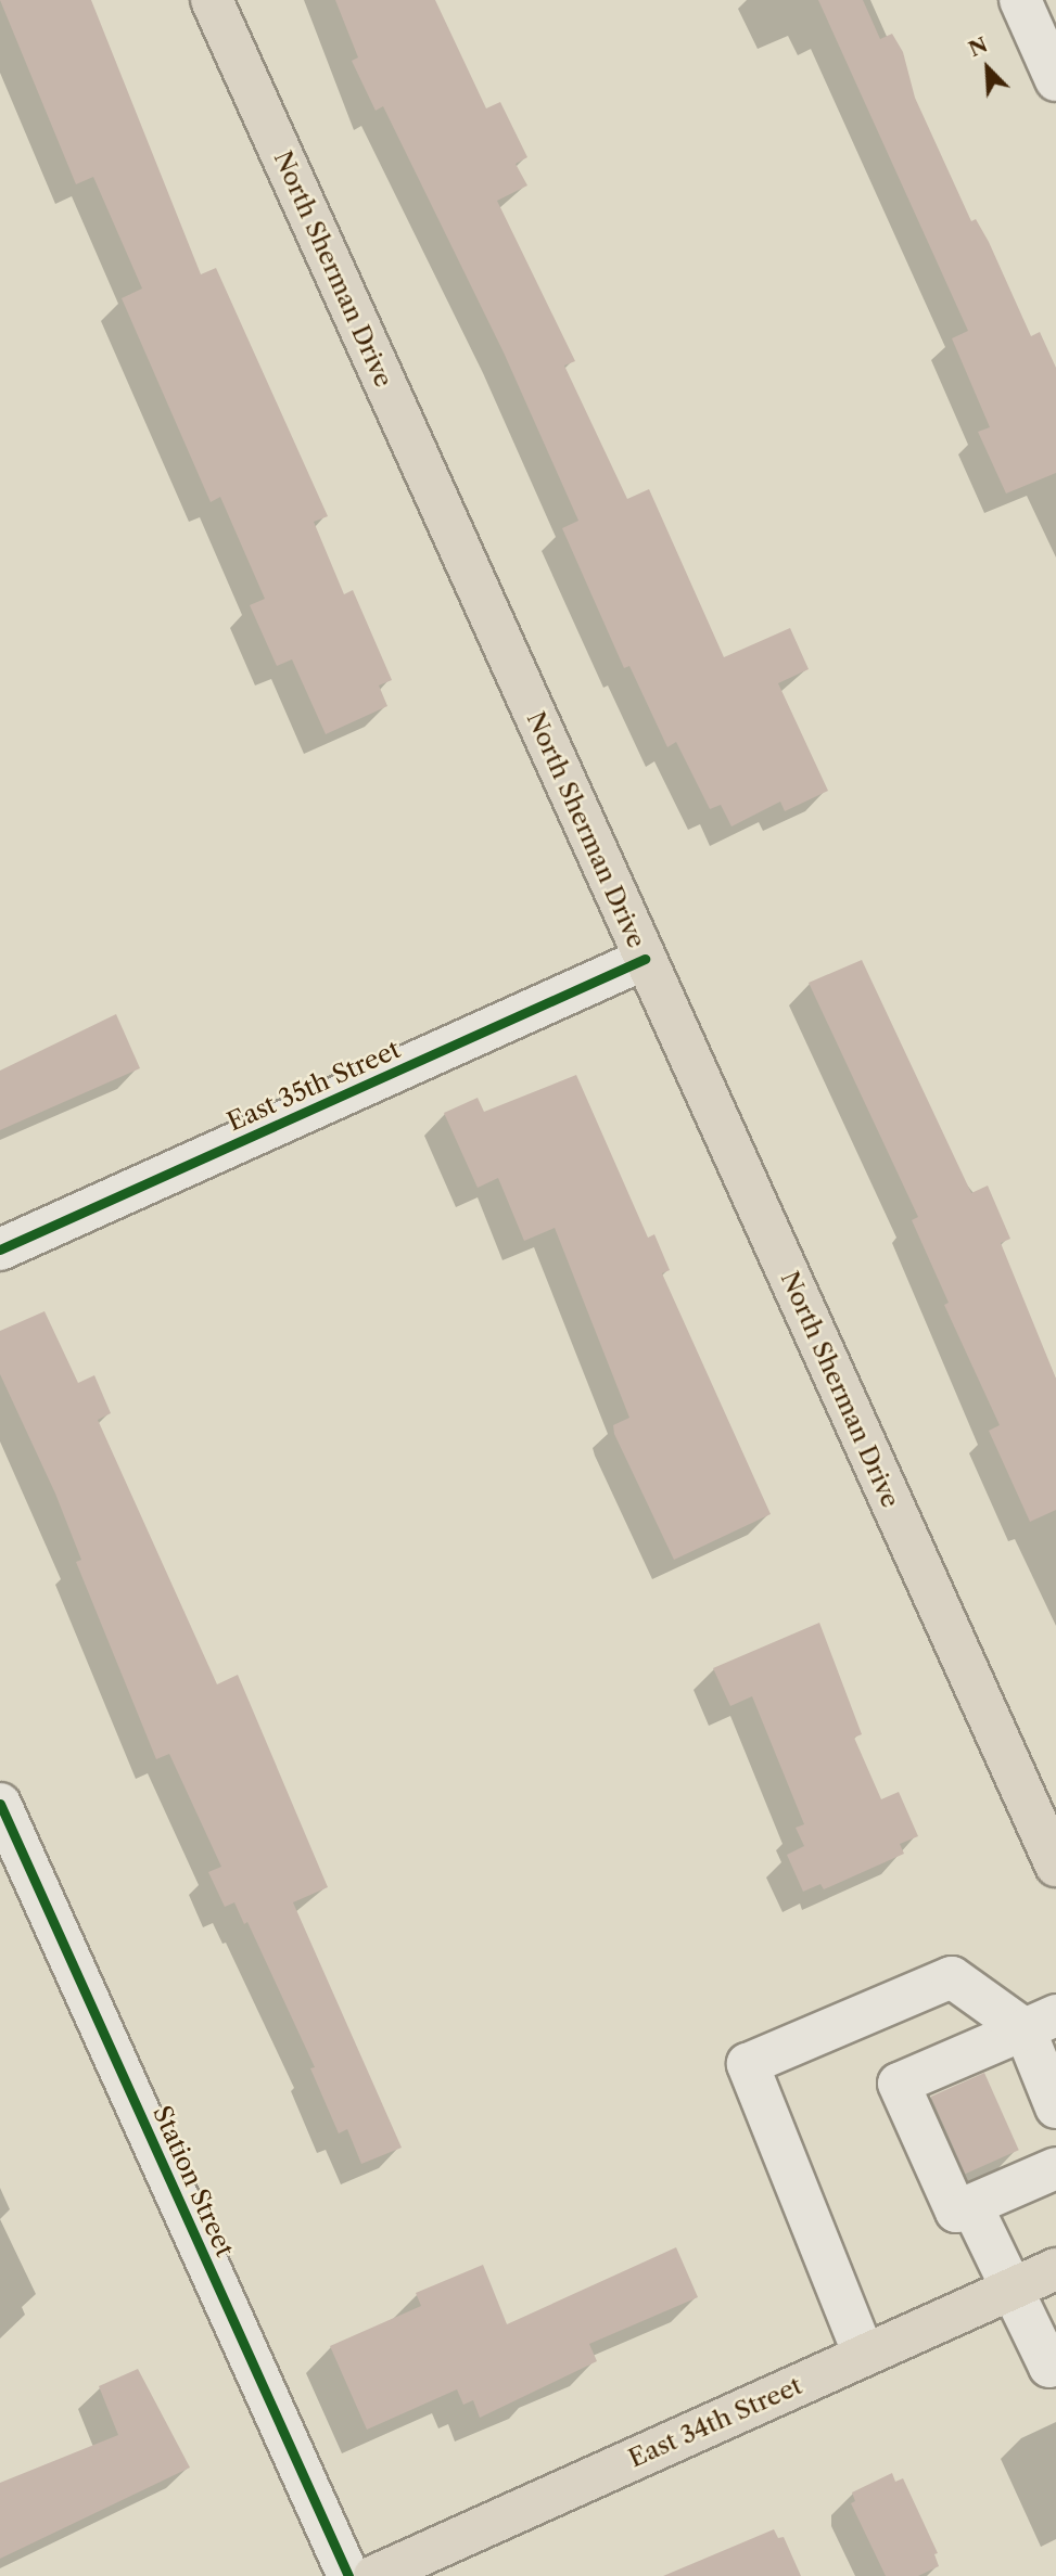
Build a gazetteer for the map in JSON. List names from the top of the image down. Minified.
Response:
{"streets":{"main road":["North Sherman Drive","East 34th Street"],"street":["East 35th Street","Station Street"]},"crossings":[["North Sherman Drive","East 35th Street"]],"north":"top left"}
